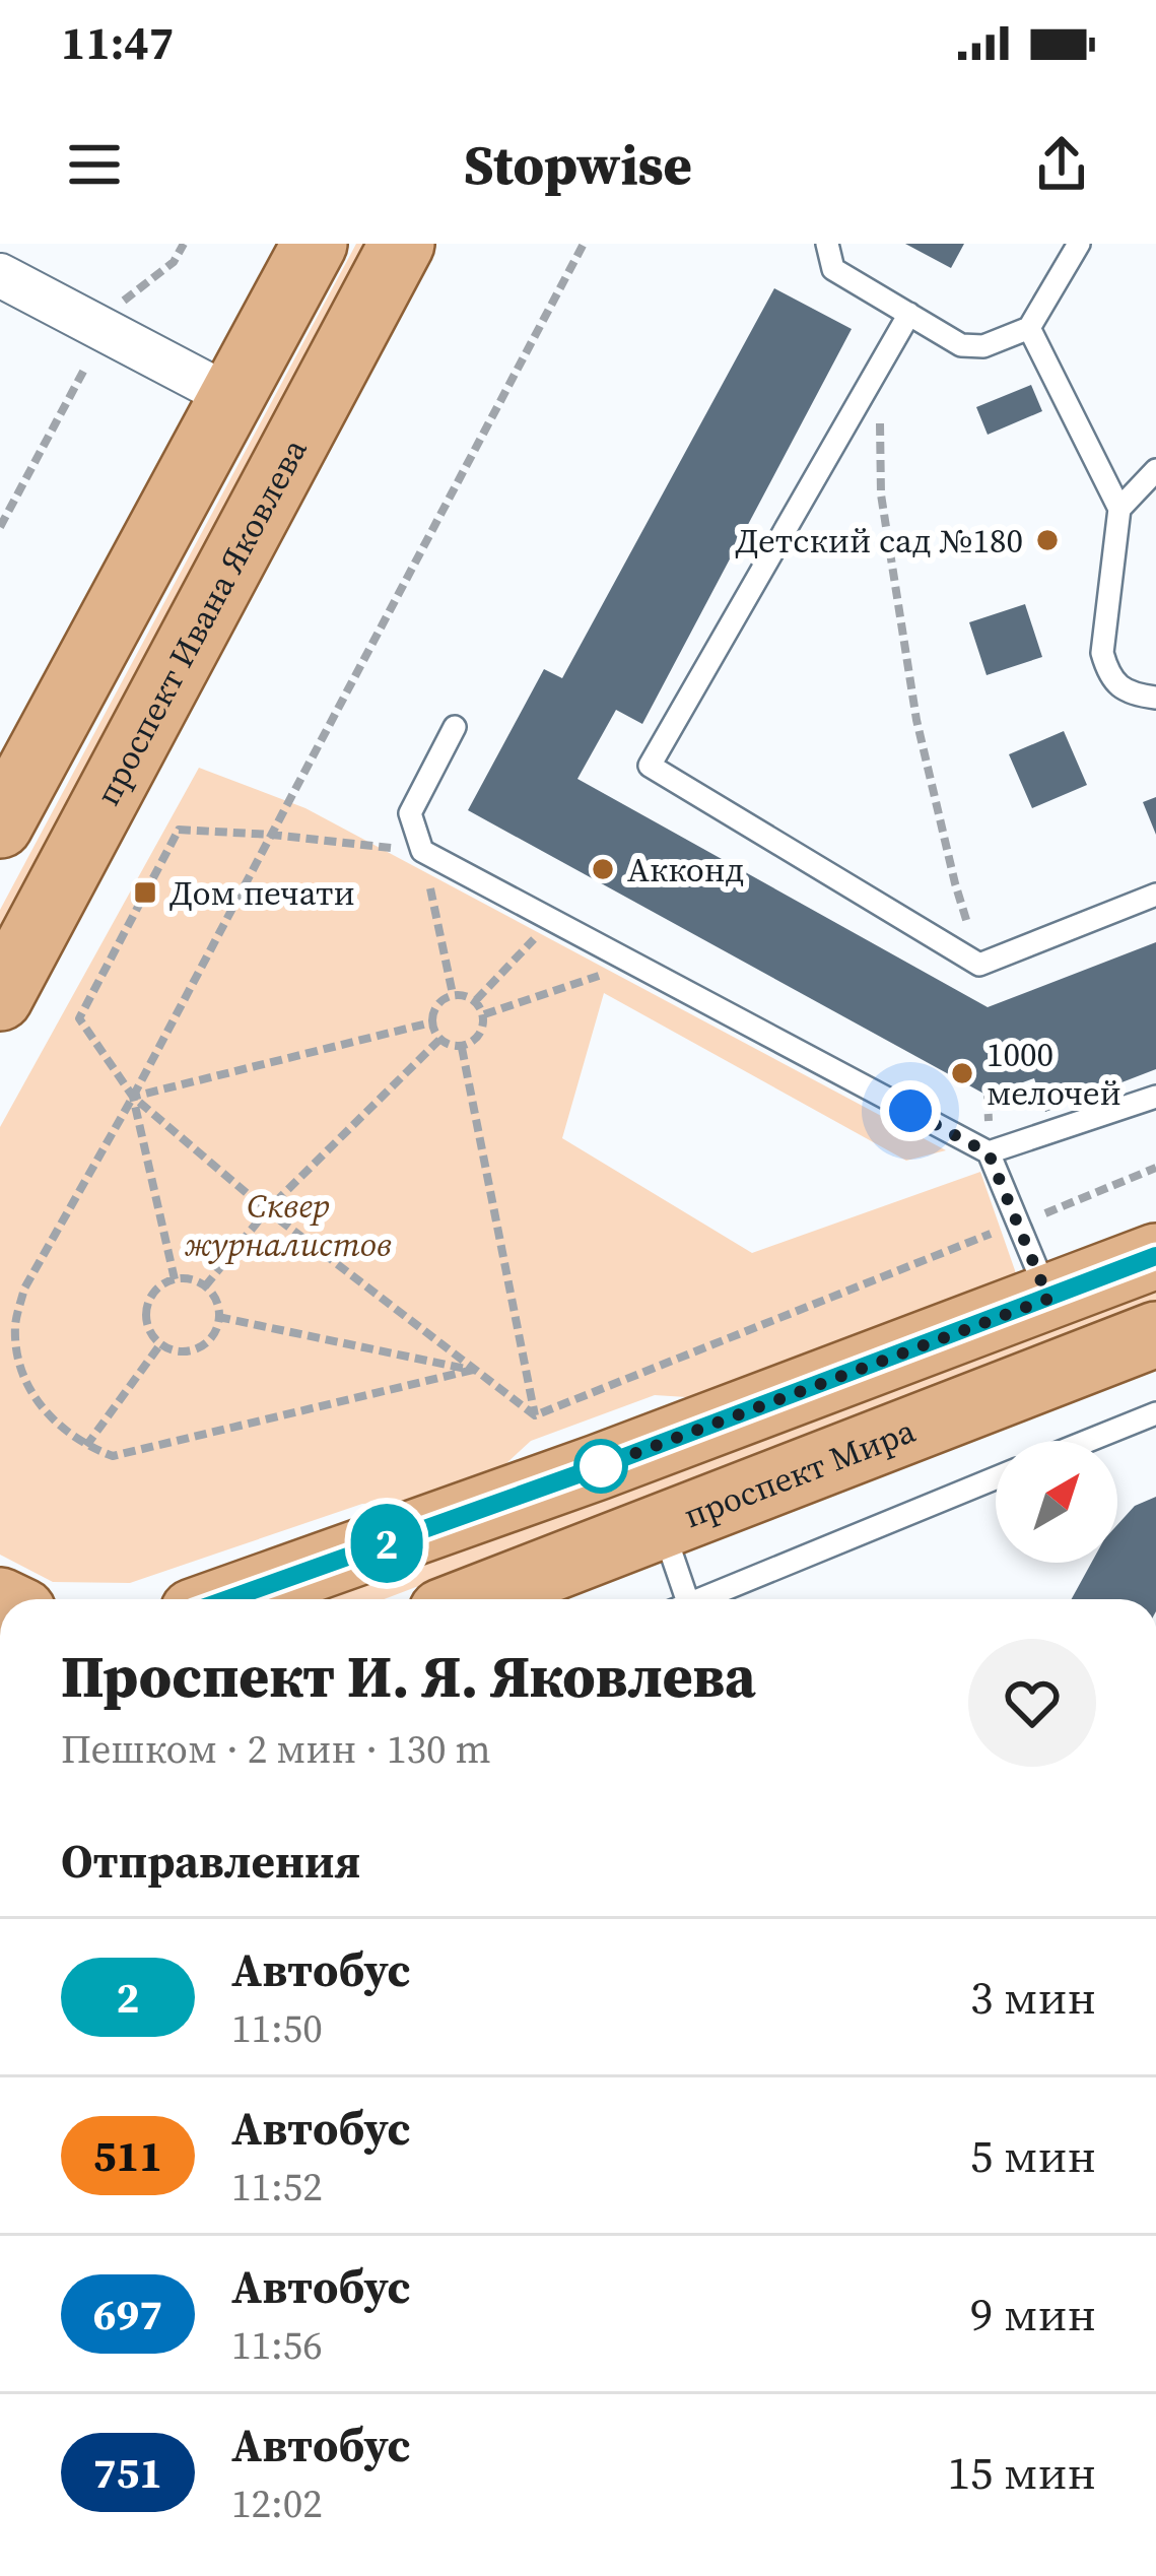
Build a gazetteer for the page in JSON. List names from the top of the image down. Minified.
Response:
{"streets":{"main road":["проспект Ивана Яковлева","проспект Мира"]},"parks":["Сквер журналистов"],"places":{"other":["Детский сад №180","Акконд","1000 мелочей"],"transit":["Дом печати"]},"lines":["bus line 2"],"north":"top right","page":{"status":"11:47","header":"Stopwise","on_map":"2","heading":[["Проспект И. Я. Яковлева","Пешком · 2 мин · 130 m"],"Отправления"],"list":[{"mark":"2","name":"Автобус","note":"11:50","value":"3 мин"},{"mark":"511","name":"Автобус","note":"11:52","value":"5 мин"},{"mark":"697","name":"Автобус","note":"11:56","value":"9 мин"},{"mark":"751","name":"Автобус","note":"12:02","value":"15 мин"}]}}
